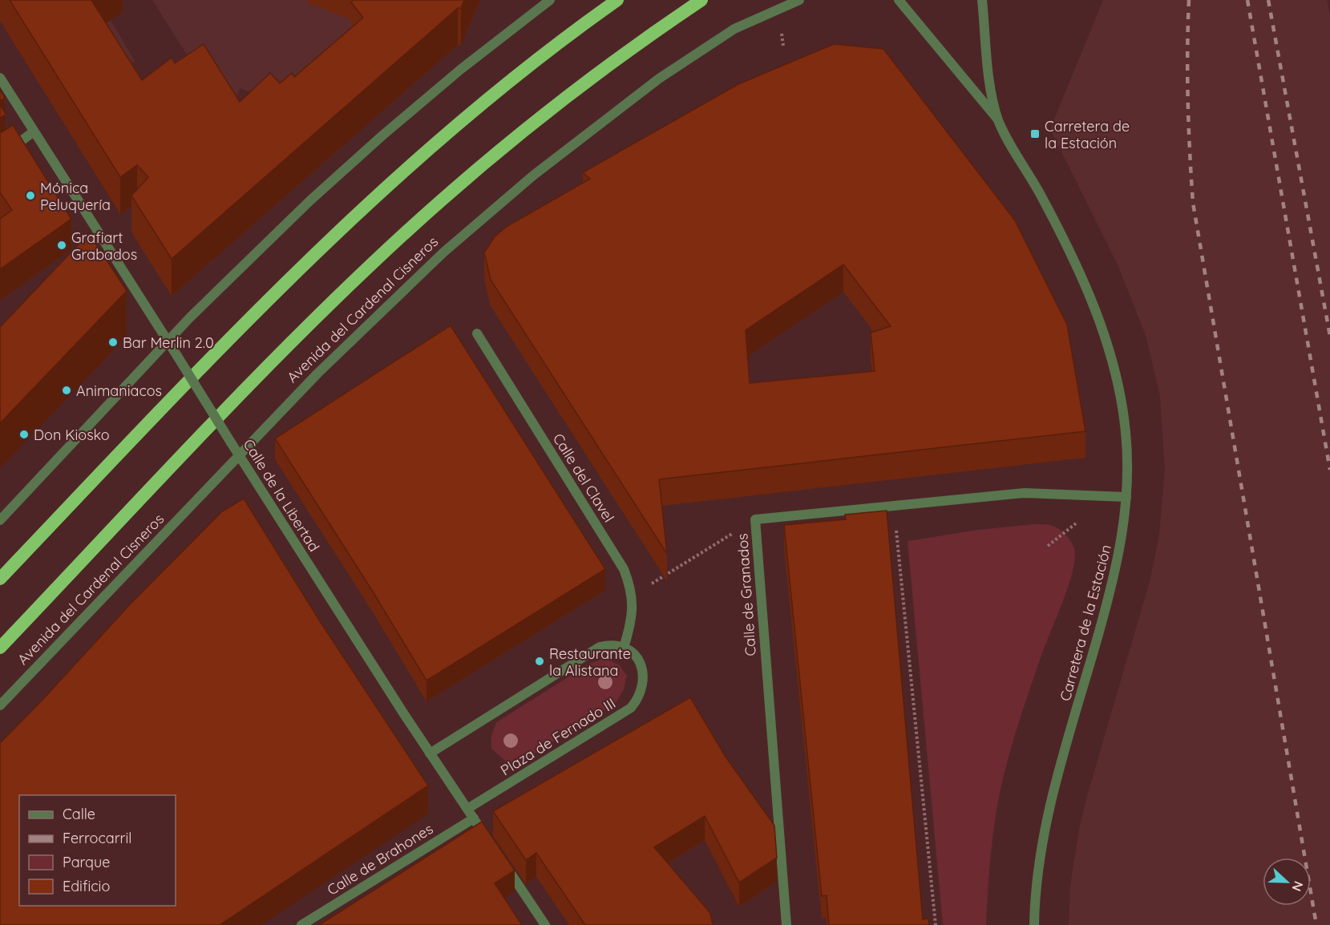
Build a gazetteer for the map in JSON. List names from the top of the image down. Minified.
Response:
{"streets":{"highway":["Avenida del Cardenal Cisneros"],"street":["Calle del Clavel","Calle de la Libertad","Calle de Granados","Carretera de la Estación","Plaza de Fernado III","Calle de Brahones"]},"crossings":[["Avenida del Cardenal Cisneros","Calle de la Libertad"],["Calle del Clavel","Plaza de Fernado III"],["Calle de la Libertad","Plaza de Fernado III"],["Calle de la Libertad","Calle de Brahones"],["Calle de Granados","Carretera de la Estación"]],"places":{"transit":["Carretera de la Estación"],"other":["Mónica Peluquería","Grafiart Grabados","Bar Merlin 2.0","Animaniacos","Don Kiosko","Restaurante la Alistana"]},"legend":["Calle","Ferrocarril","Parque","Edificio"],"north":"right"}
